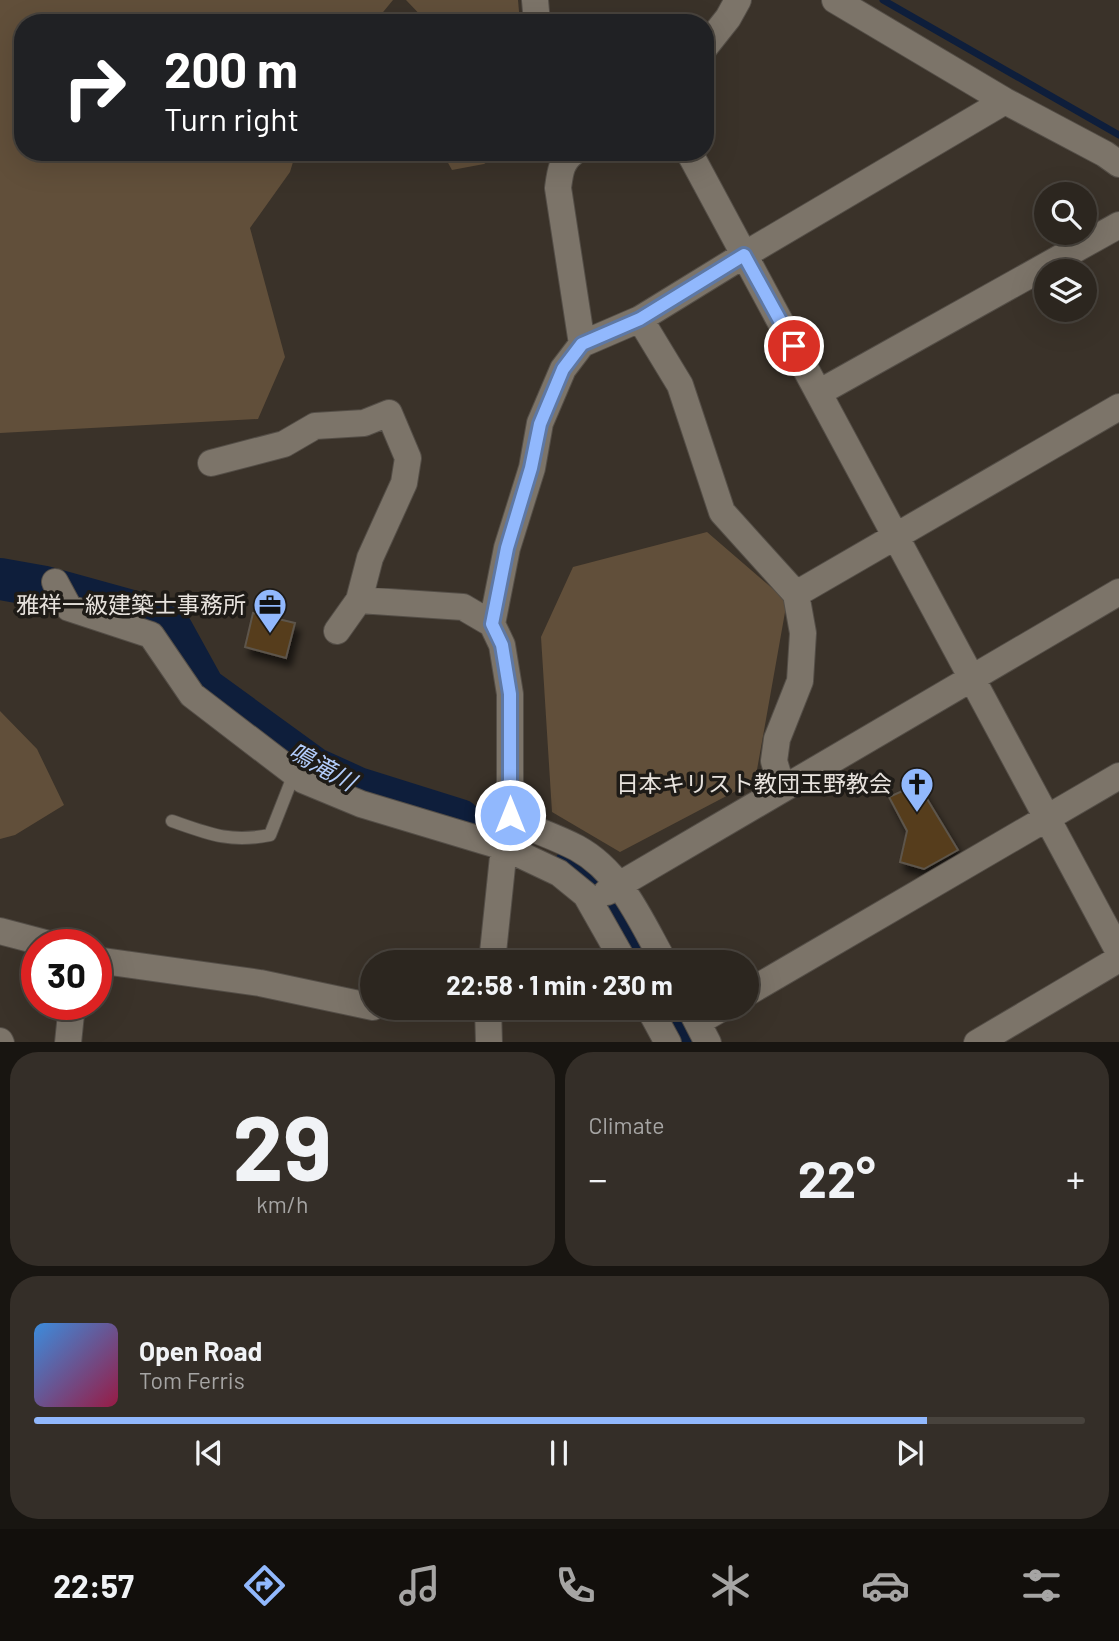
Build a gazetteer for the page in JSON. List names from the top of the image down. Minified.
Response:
{"water":["鳴滝川"],"places":{"office":["雅祥一級建築士事務所"],"church":["日本キリスト教団玉野教会"]},"page":{"turn":["200 m","Turn right"],"limit":"30","trip":"22:58 · 1 min · 230 m","tile":[["29","km/h"],"Climate"],"heat":["−","22°","+"],"song":["Open Road","Tom Ferris"],"tabs":"22:57"}}
